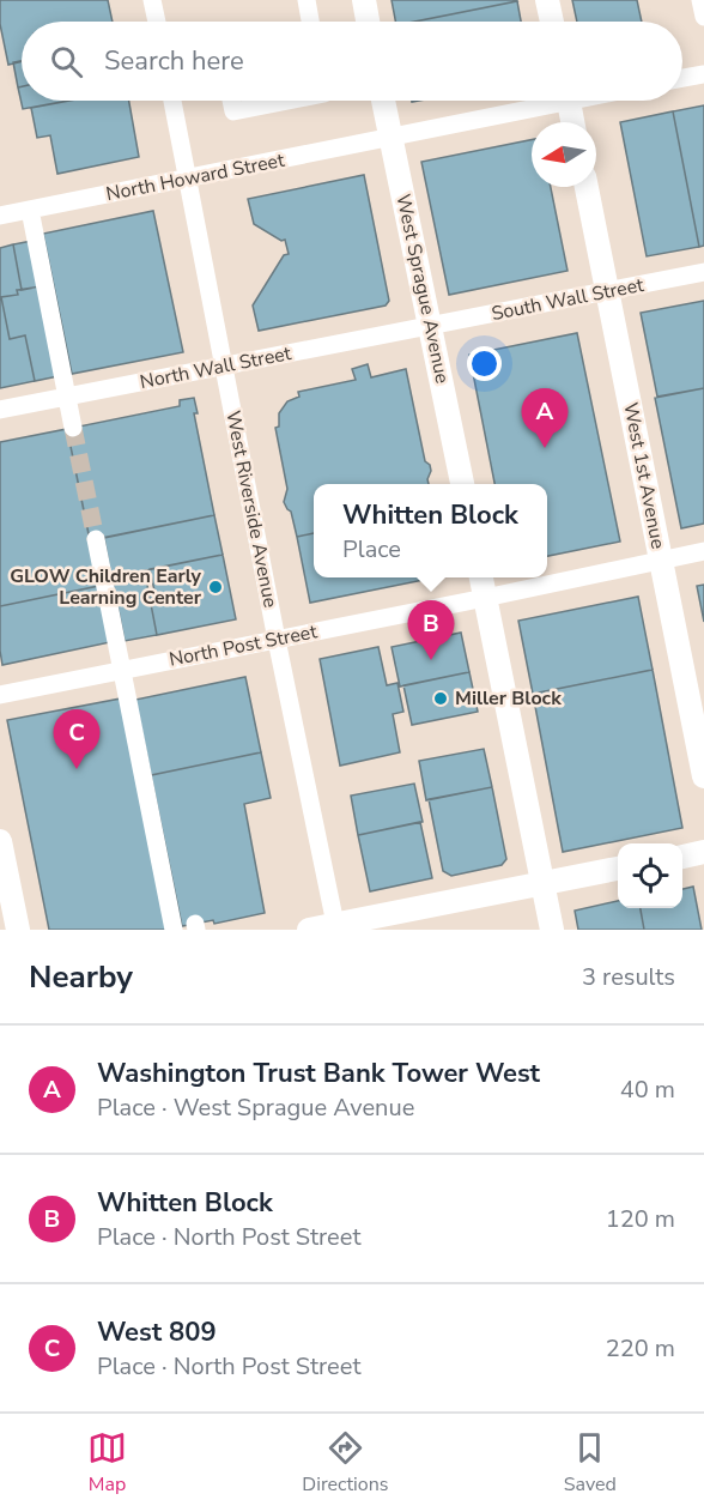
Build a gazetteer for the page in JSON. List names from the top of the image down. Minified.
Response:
{"streets":{"main road":["West Sprague Avenue","West 1st Avenue"],"street":["North Howard Street","South Wall Street","North Wall Street","West Riverside Avenue","North Post Street"]},"crossings":[["North Howard Street","West Sprague Avenue"],["North Howard Street","West Riverside Avenue"],["West Sprague Avenue","South Wall Street"],["West Sprague Avenue","North Wall Street"],["South Wall Street","North Wall Street"],["South Wall Street","West 1st Avenue"],["North Wall Street","West Riverside Avenue"],["West 1st Avenue","North Post Street"],["West Riverside Avenue","North Post Street"]],"places":["GLOW Children Early Learning Center","Miller Block"],"north":"left","page":{"search":"Search here","pins":["A","B","C"],"popup":["Whitten Block","Place"],"heading":["Nearby","3 results"],"list":[{"mark":"A","name":"Washington Trust Bank Tower West","note":"Place · West Sprague Avenue","value":"40 m"},{"mark":"B","name":"Whitten Block","note":"Place · North Post Street","value":"120 m"},{"mark":"C","name":"West 809","note":"Place · North Post Street","value":"220 m"}],"nav":["Map","Directions","Saved"]}}
